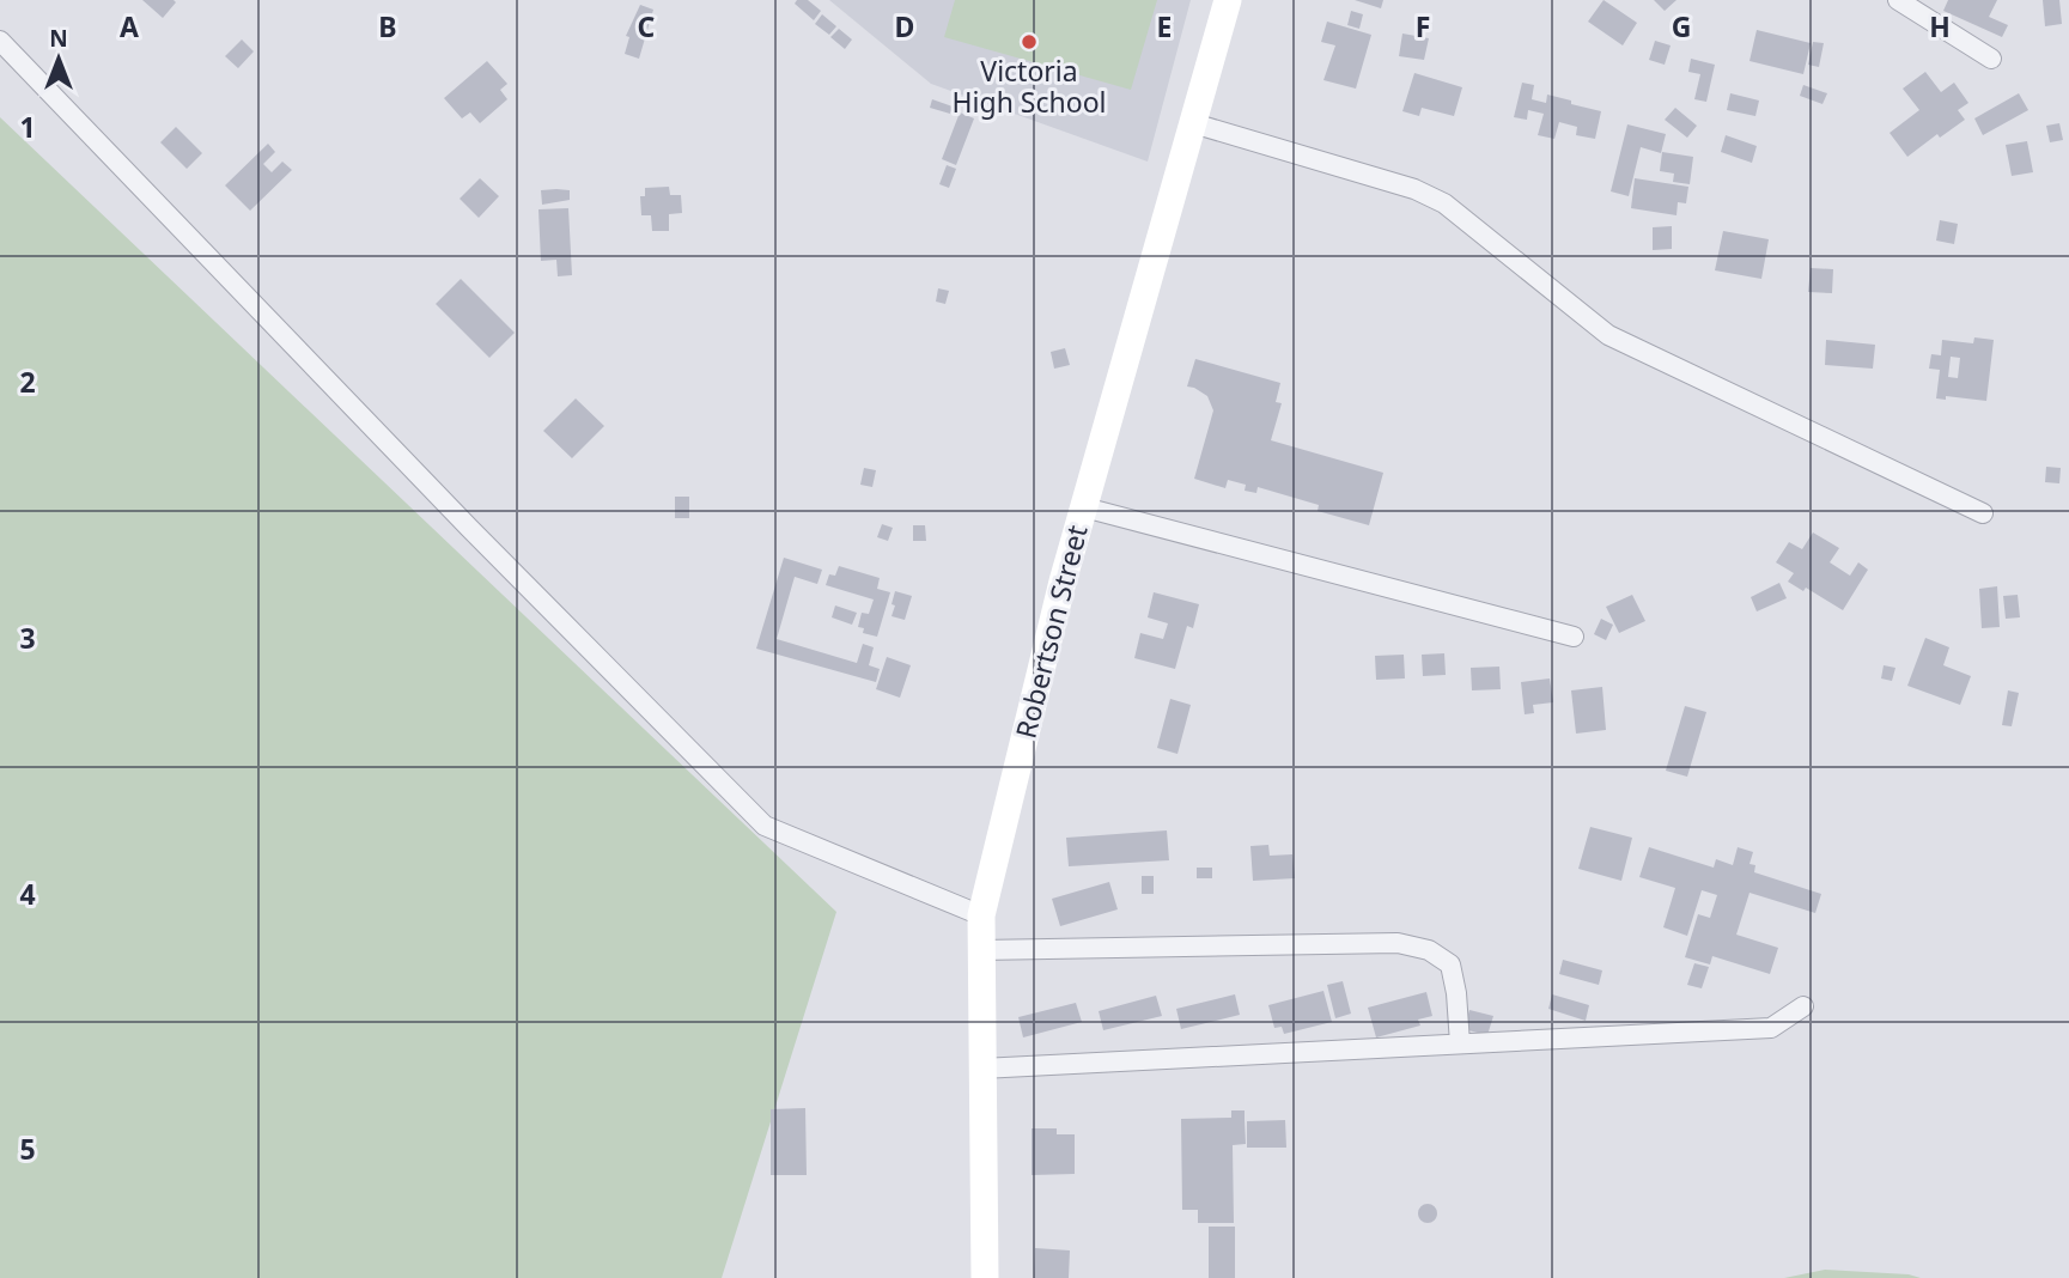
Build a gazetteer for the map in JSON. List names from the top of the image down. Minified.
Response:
{"streets":{"street":["Robertson Street"]},"places":["Victoria High School"],"north":"top","grid":{"columns":["A","B","C","D","E","F","G","H"],"rows":["1","2","3","4","5"]}}
